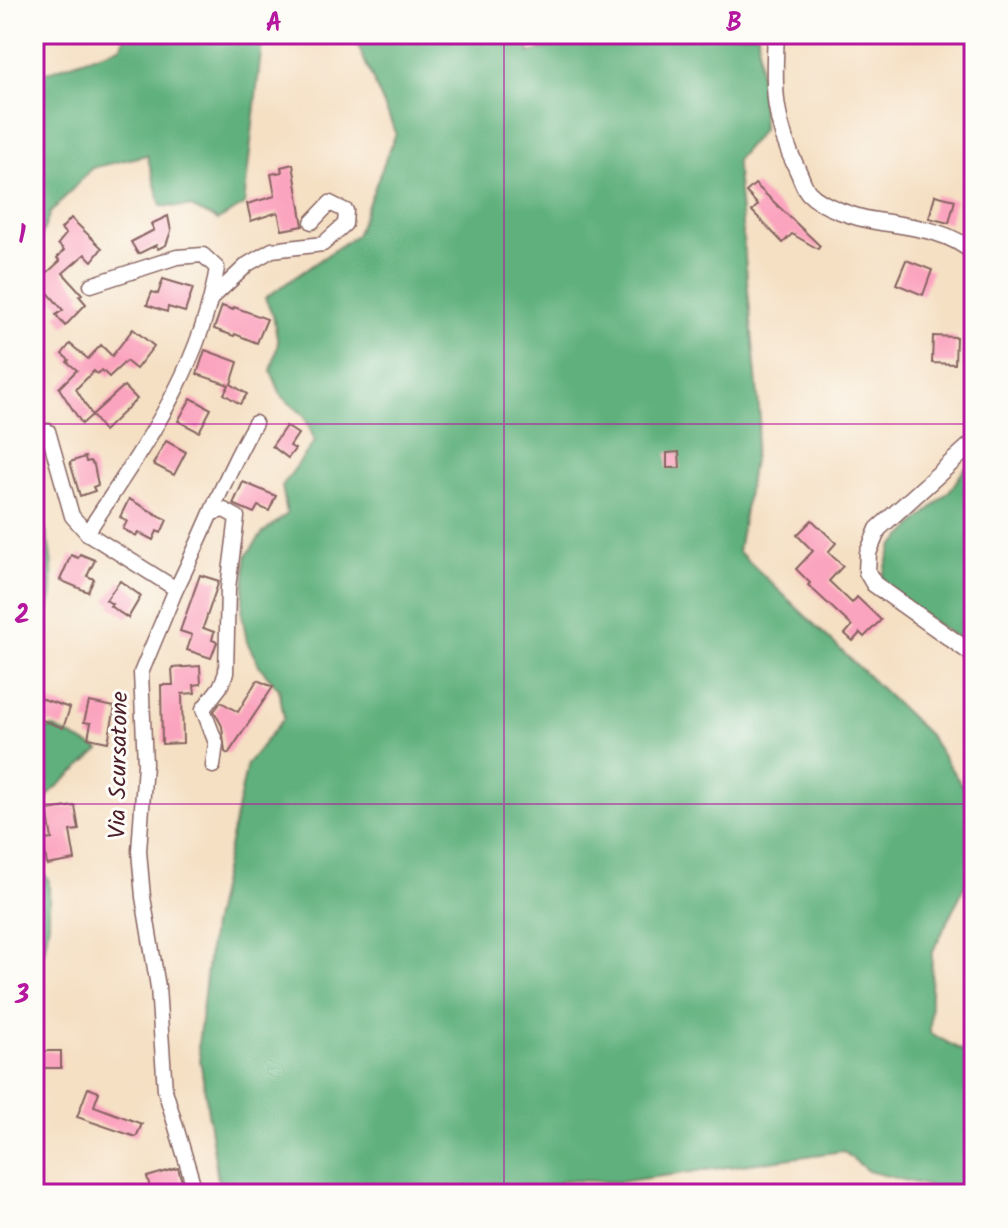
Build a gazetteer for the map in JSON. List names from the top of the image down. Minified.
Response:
{"streets":{"street":["Via Scursatone"]},"grid":{"columns":["A","B"],"rows":["1","2","3"]}}
